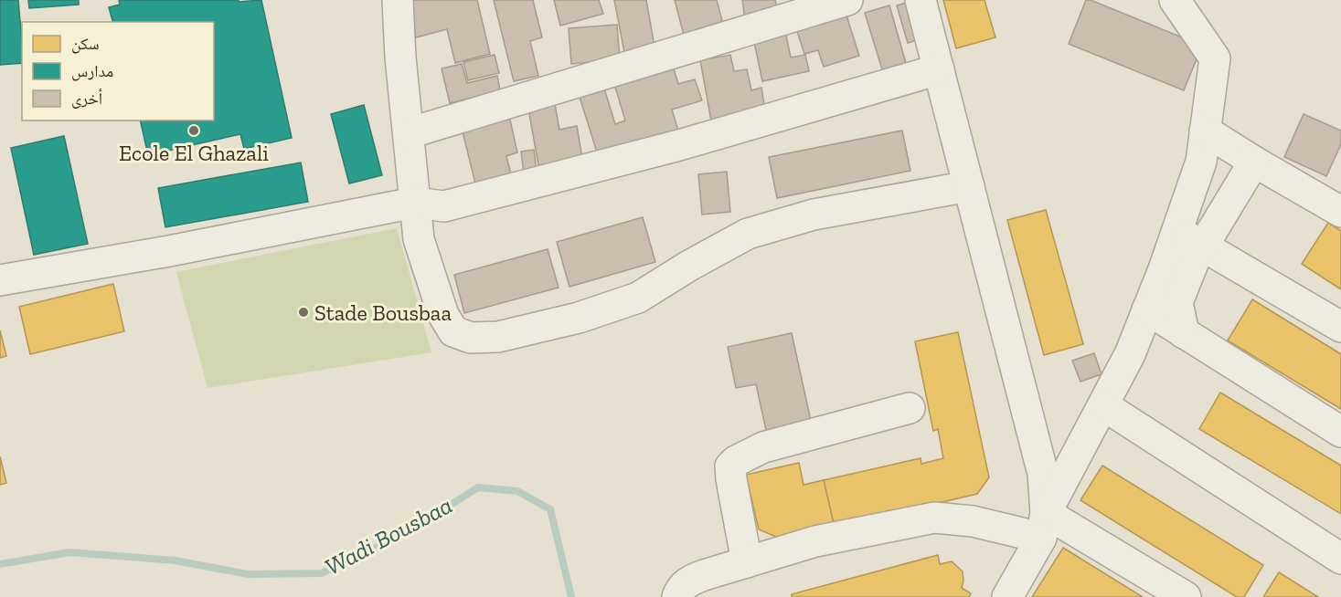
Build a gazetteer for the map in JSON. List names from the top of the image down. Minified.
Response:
{"water":["Wadi Bousbaa"],"places":["Ecole El Ghazali","Stade Bousbaa"],"legend":["سكن","مدارس","أخرى"]}
